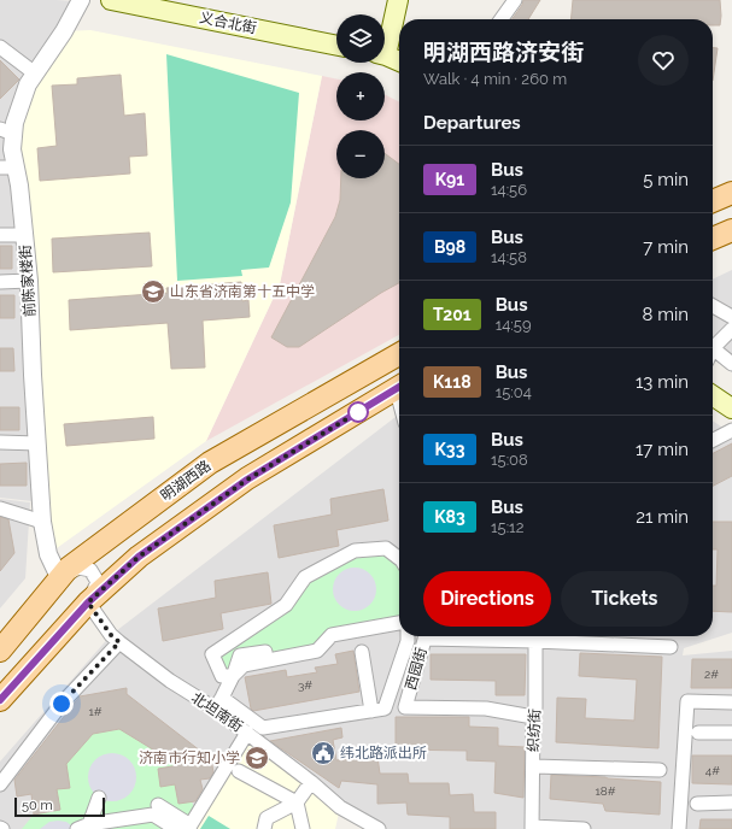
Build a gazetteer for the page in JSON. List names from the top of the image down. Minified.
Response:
{"streets":{"main road":["义合北街","明湖西路"],"street":["前陈家楼街","西园街","北坦南街","织纺街"]},"crossings":[["前陈家楼街","明湖西路"],["西园街","织纺街"]],"places":{"school or university":["山东省济南第十五中学","济南市行知小学"],"public building":["纬北路派出所"]},"lines":["bus line K91"],"house_numbers":["2#","3#","1#","4#","18#"],"scale_bar":"50 m","page":{"map_buttons":["+","−"],"heading":[["明湖西路济安街","Walk · 4 min · 260 m"],"Departures"],"list":[{"mark":"K91","name":"Bus","note":"14:56","value":"5 min"},{"mark":"B98","name":"Bus","note":"14:58","value":"7 min"},{"mark":"T201","name":"Bus","note":"14:59","value":"8 min"},{"mark":"K118","name":"Bus","note":"15:04","value":"13 min"},{"mark":"K33","name":"Bus","note":"15:08","value":"17 min"},{"mark":"K83","name":"Bus","note":"15:12","value":"21 min"}],"buttons":["Directions","Tickets"],"scale":"50 m"}}
